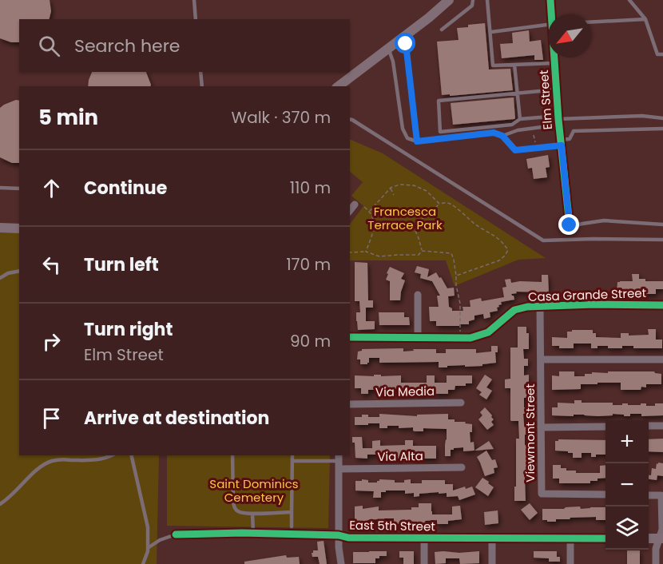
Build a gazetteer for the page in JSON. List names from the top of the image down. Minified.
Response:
{"streets":{"street":["Elm Street","Casa Grande Street","Via Media","Viewmont Street","Via Alta","East 5th Street"]},"crossings":[["Casa Grande Street","Viewmont Street"]],"parks":["Francesca Terrace Park","Saint Dominics Cemetery"],"north":"bottom left","page":{"search":"Search here","heading":["5 min","Walk · 370 m"],"list":[["Continue","110 m"],["Turn left","170 m"],["Turn right","Elm Street","90 m"],"Arrive at destination"],"map_buttons":["+","−"]}}
